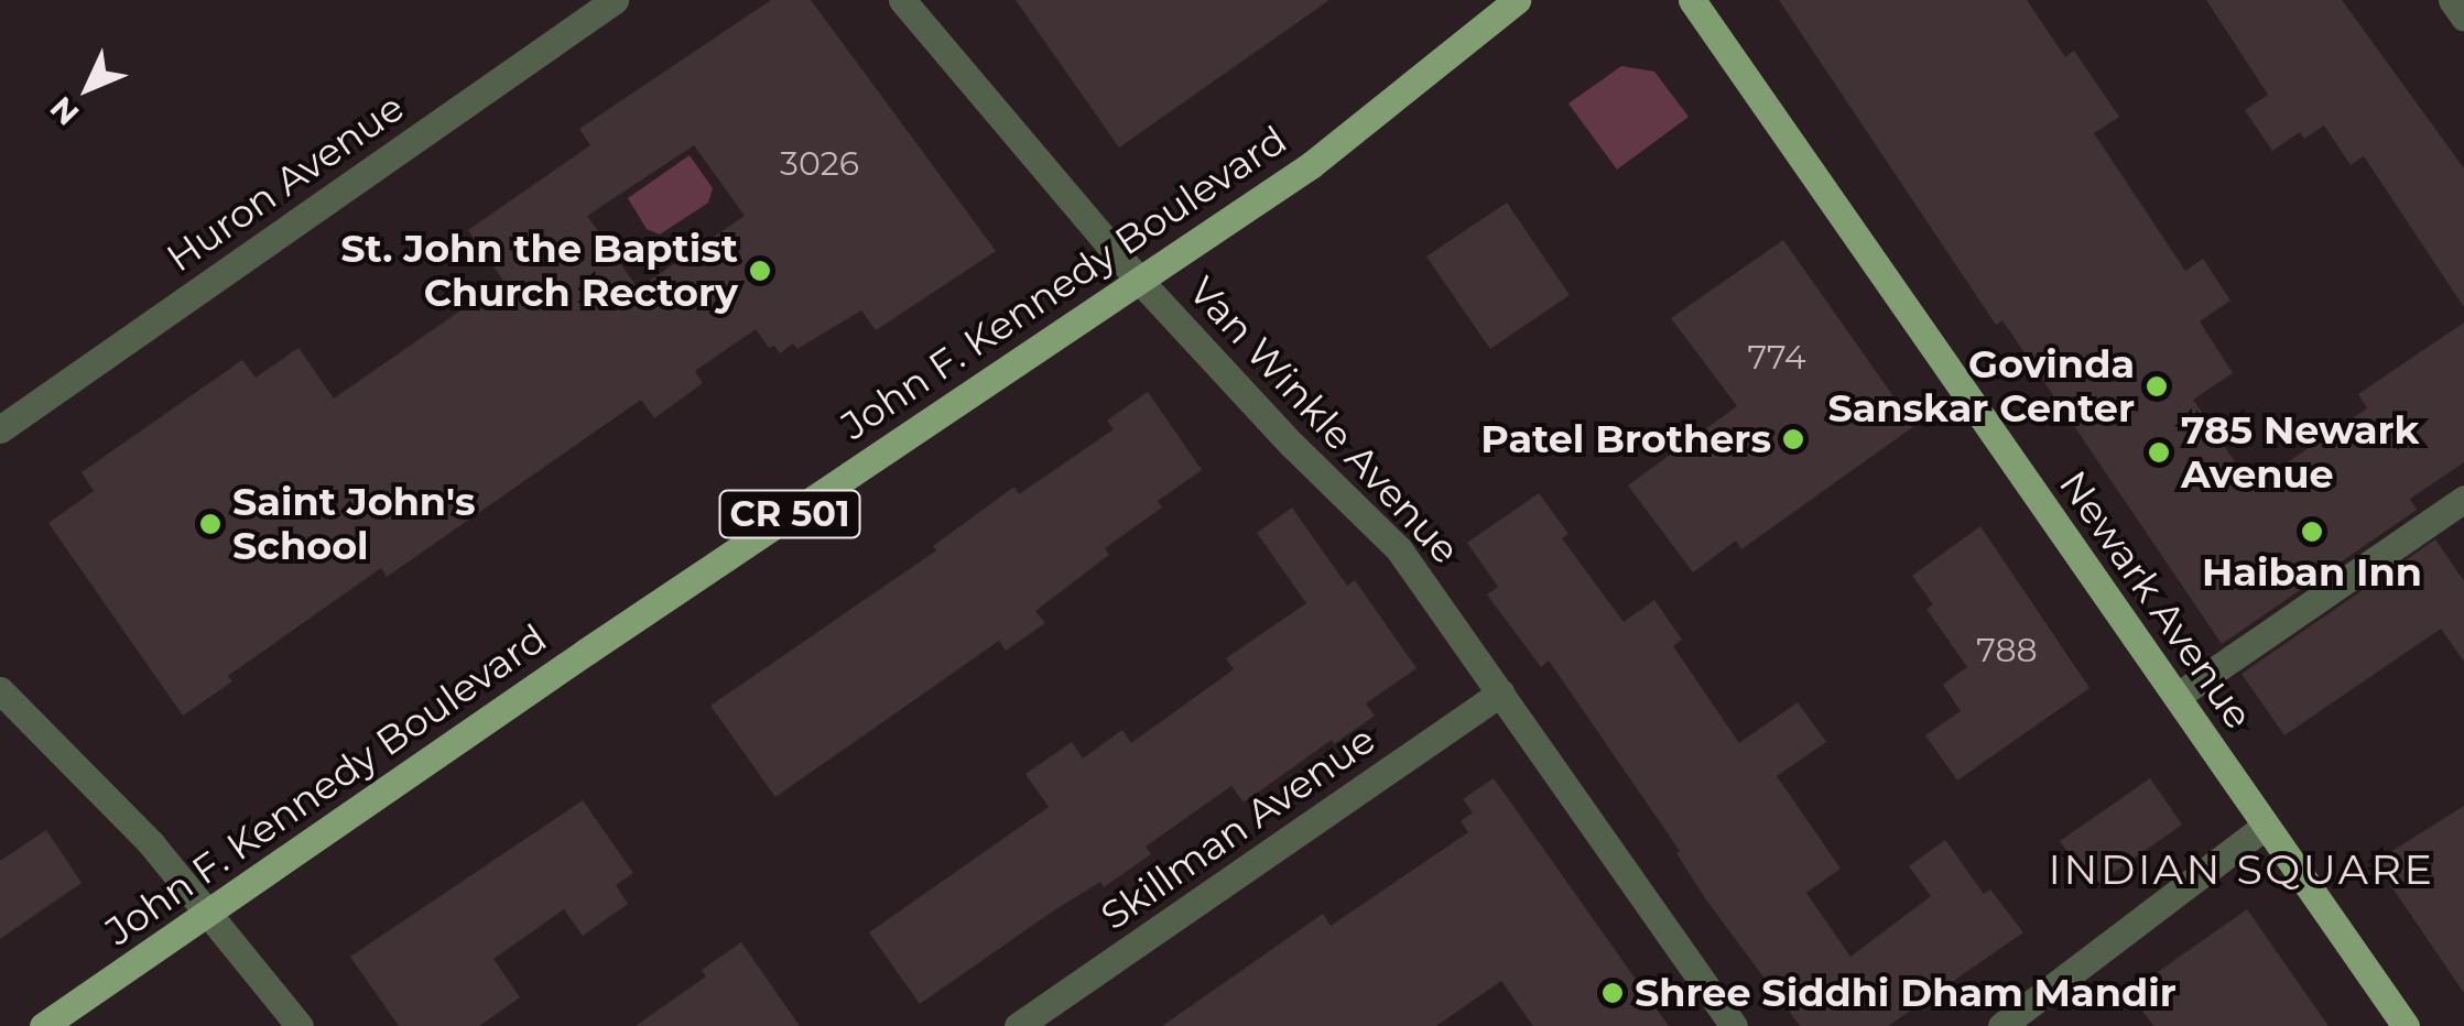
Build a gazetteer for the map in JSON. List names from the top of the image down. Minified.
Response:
{"streets":{"main road":["John F. Kennedy Boulevard","CR 501","Newark Avenue"],"street":["Huron Avenue","Van Winkle Avenue","Skillman Avenue"]},"crossings":[["John F. Kennedy Boulevard","Van Winkle Avenue"],["Van Winkle Avenue","Skillman Avenue"]],"districts":["INDIAN SQUARE"],"places":["St. John the Baptist Church Rectory","Govinda Sanskar Center","Patel Brothers","785 Newark Avenue","Saint John's School","Haiban Inn","Shree Siddhi Dham Mandir"],"house_numbers":["3026","774","788"],"north":"bottom left"}
